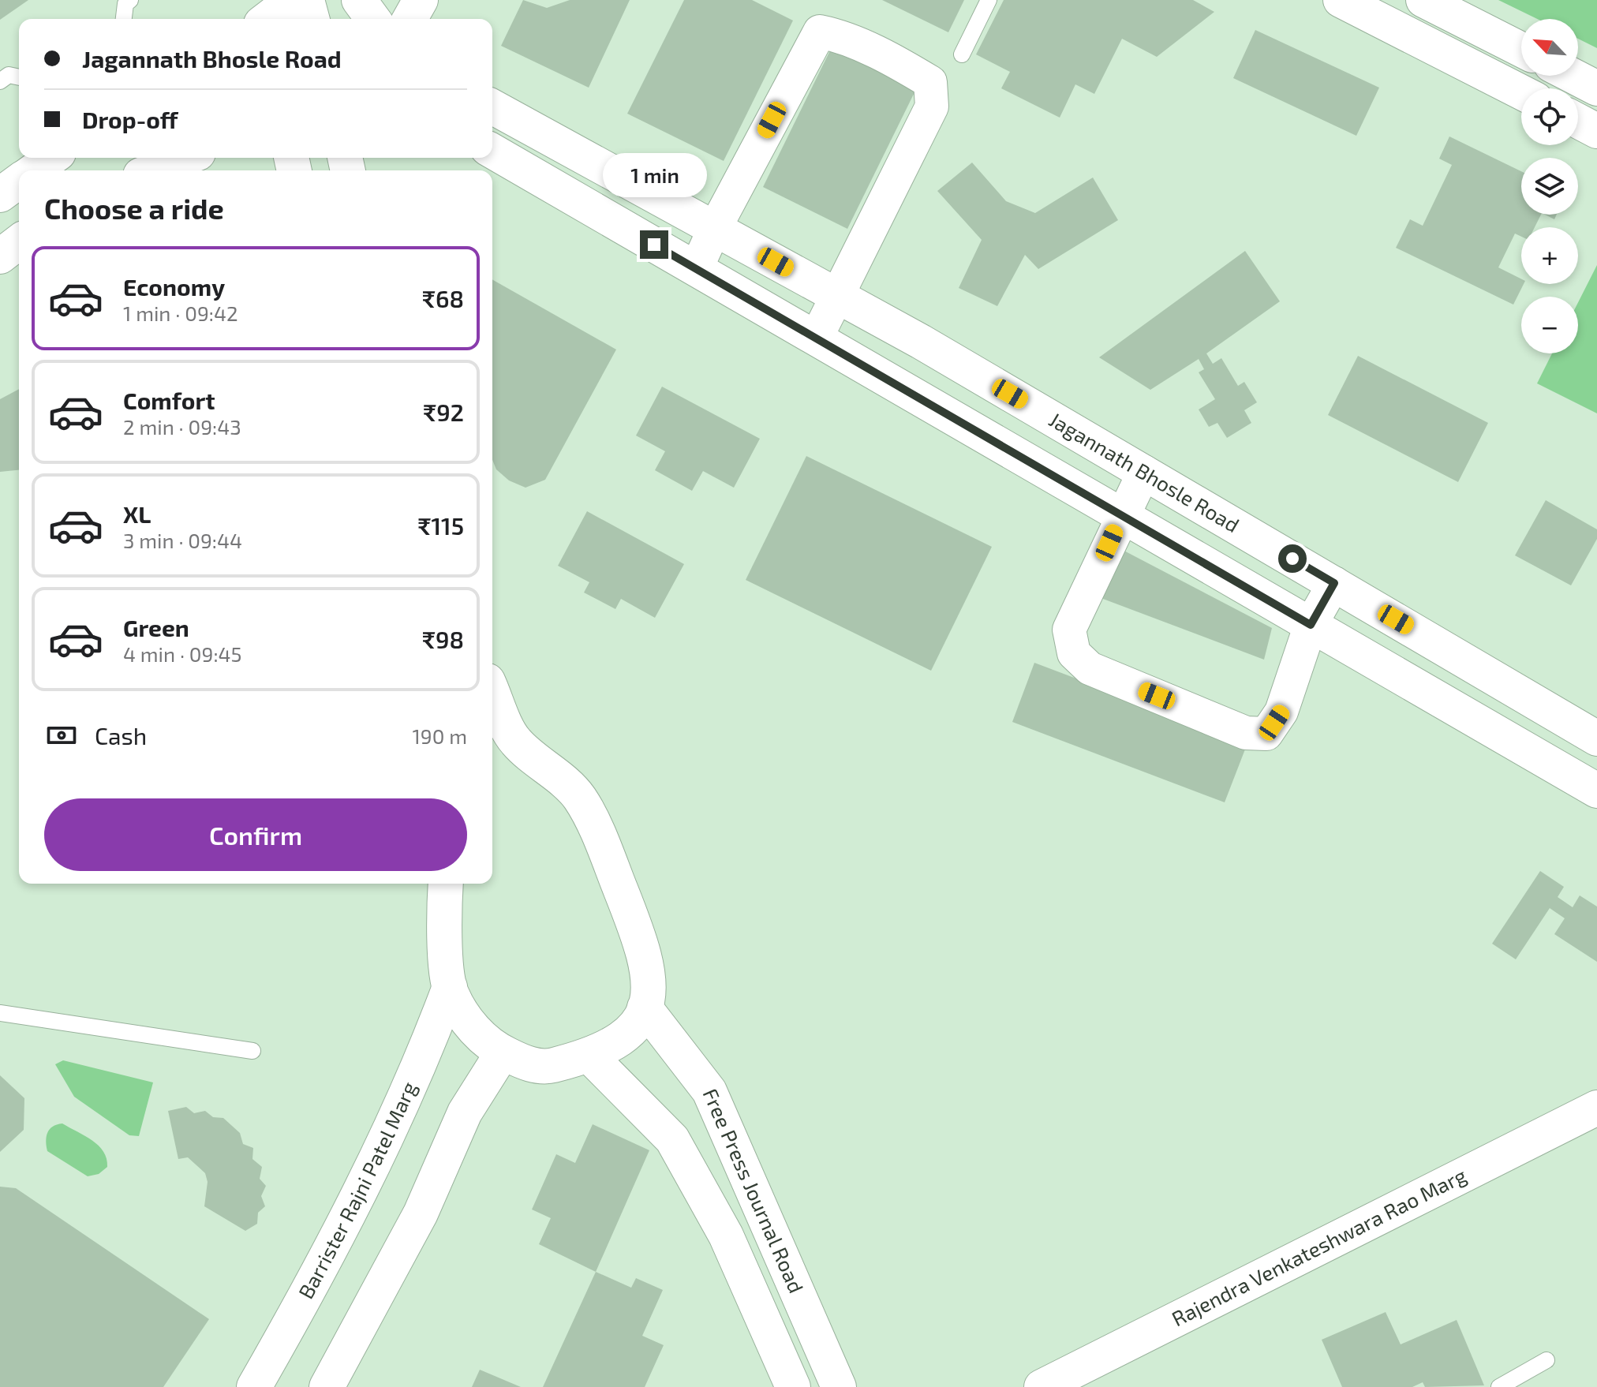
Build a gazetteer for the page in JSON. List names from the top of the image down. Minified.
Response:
{"streets":{"street":["Jagannath Bhosle Road","Barrister Rajni Patel Marg","Free Press Journal Road","Rajendra Venkateshwara Rao Marg"]},"north":"top left","page":{"map_buttons":["+","−"],"banner":["Jagannath Bhosle Road","Drop-off"],"bubble":"1 min","heading":"Choose a ride","list":[{"name":"Economy","note":"1 min · 09:42","value":"₹68"},{"name":"Comfort","note":"2 min · 09:43","value":"₹92"},{"name":"XL","note":"3 min · 09:44","value":"₹115"},{"name":"Green","note":"4 min · 09:45","value":"₹98"}],"pay":["Cash","190 m"],"buttons":"Confirm"}}
